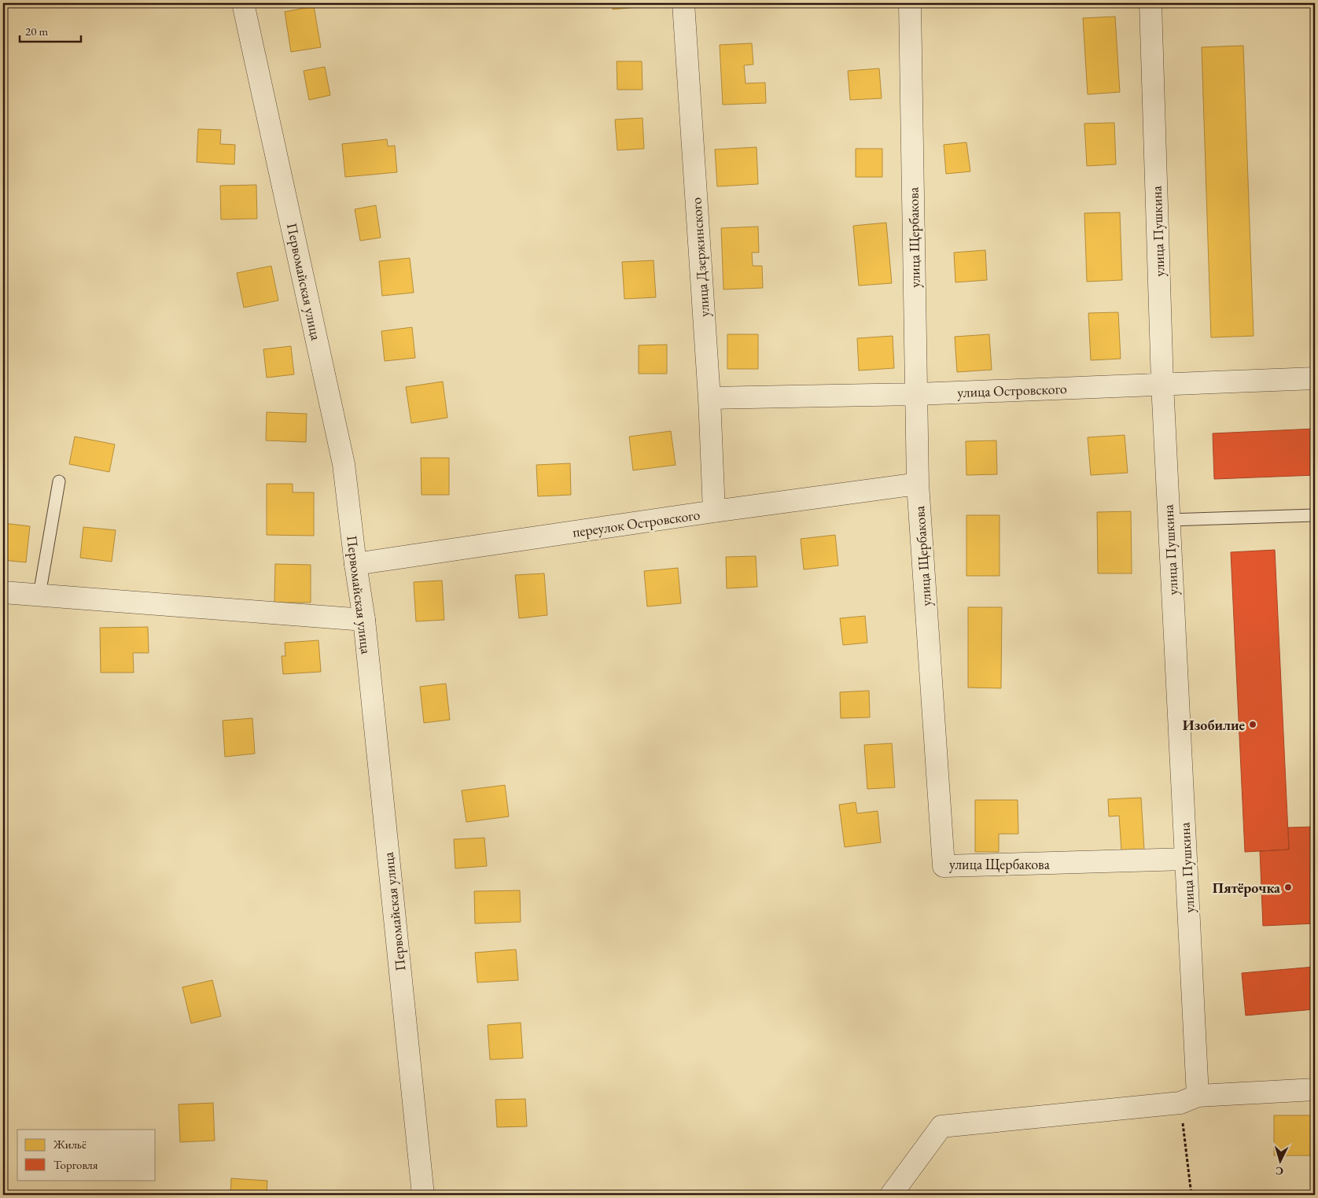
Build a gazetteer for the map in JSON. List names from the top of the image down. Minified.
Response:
{"streets":{"street":["улица Пушкина","улица Щербакова","улица Дзержинского","Первомайская улица","улица Островского","переулок Островского"]},"crossings":[["улица Пушкина","улица Щербакова"],["улица Пушкина","улица Островского"],["улица Щербакова","улица Островского"],["улица Щербакова","переулок Островского"],["улица Дзержинского","улица Островского"],["улица Дзержинского","переулок Островского"],["Первомайская улица","переулок Островского"]],"places":["Изобилие","Пятёрочка"],"legend":["Жильё","Торговля"],"scale_bar":"20 m","north":"bottom"}
